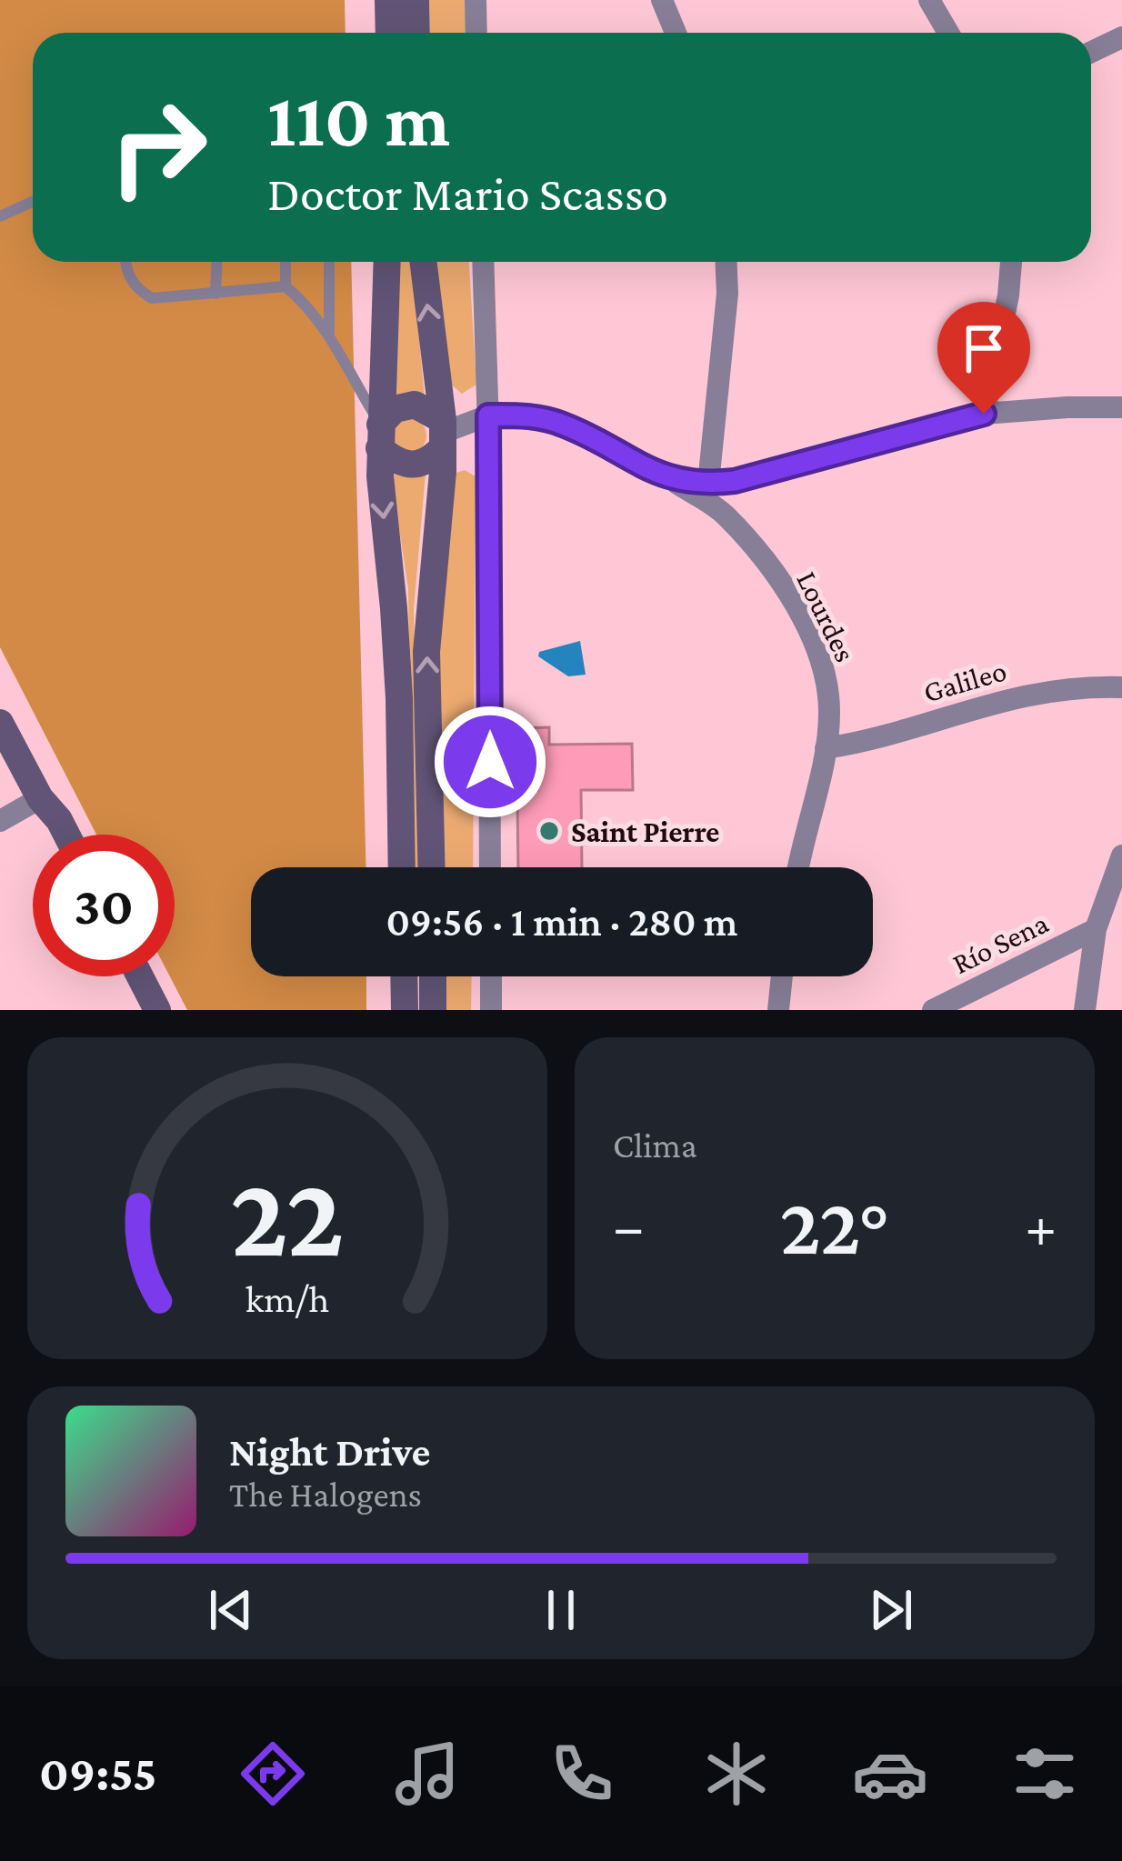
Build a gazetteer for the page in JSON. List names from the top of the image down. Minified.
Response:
{"streets":{"street":["Lourdes","Galileo","Río Sena"]},"crossings":[["Lourdes","Galileo"]],"places":["Saint Pierre"],"page":{"turn":["110 m","Doctor Mario Scasso"],"limit":"30","trip":"09:56 · 1 min · 280 m","tile":"Clima","heat":["−","22°","+"],"song":["Night Drive","The Halogens"],"tabs":"09:55","gauge":["22","km/h"]}}
